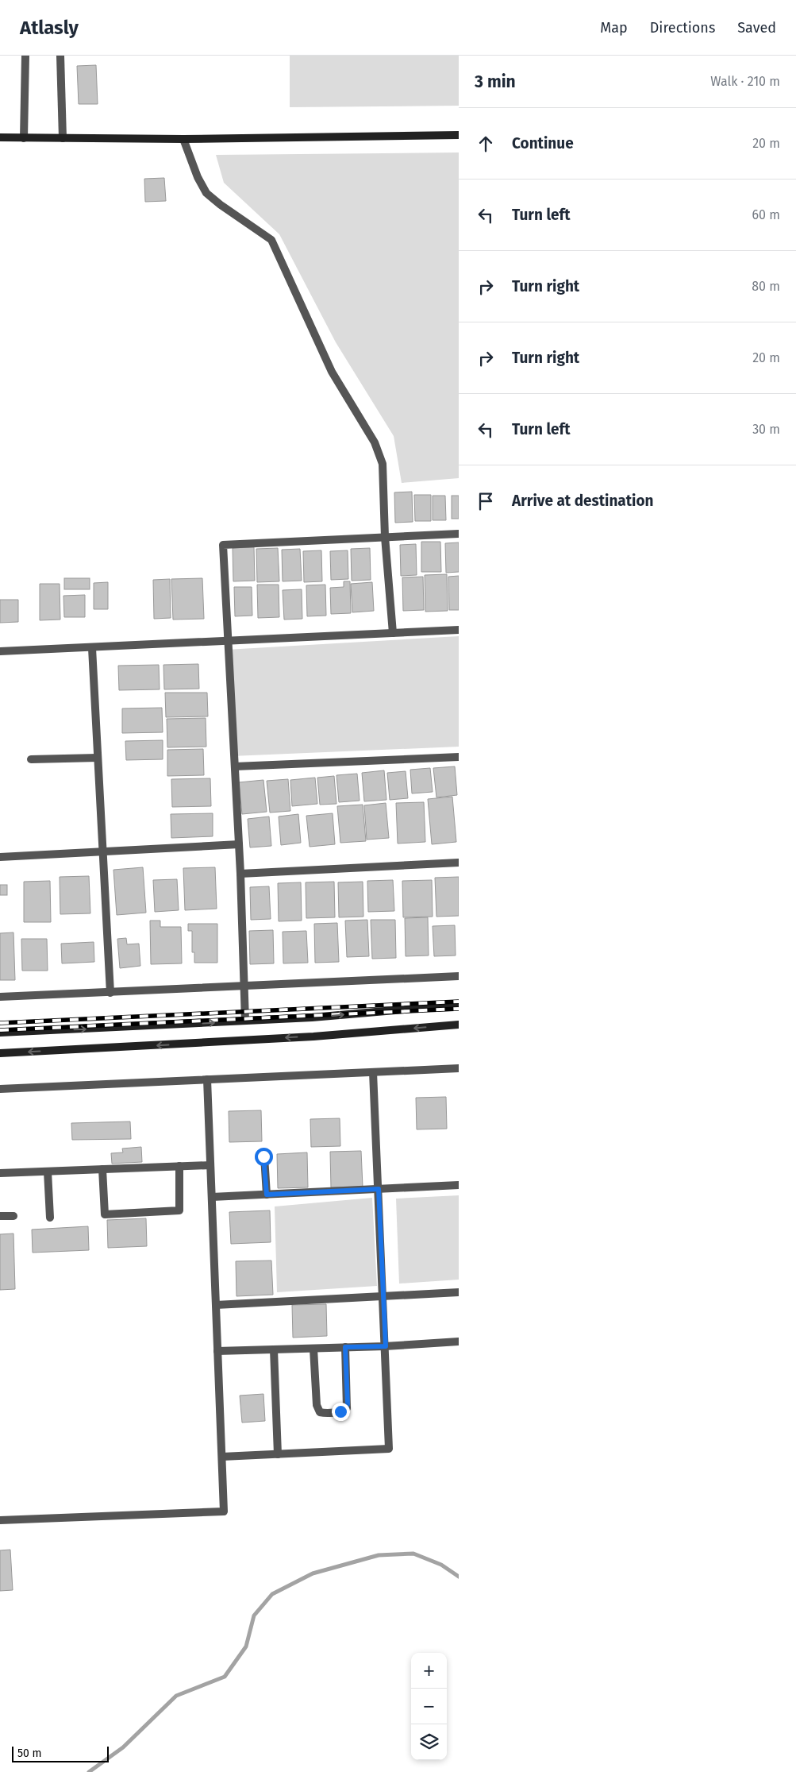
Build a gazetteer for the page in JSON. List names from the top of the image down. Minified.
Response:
{"scale_bar":"50 m","page":{"header":"Atlasly","nav":["Map","Directions","Saved"],"heading":["3 min","Walk · 210 m"],"list":[["Continue","20 m"],["Turn left","60 m"],["Turn right","80 m"],["Turn right","20 m"],["Turn left","30 m"],"Arrive at destination"],"map_buttons":["+","−"],"scale":"50 m"}}
